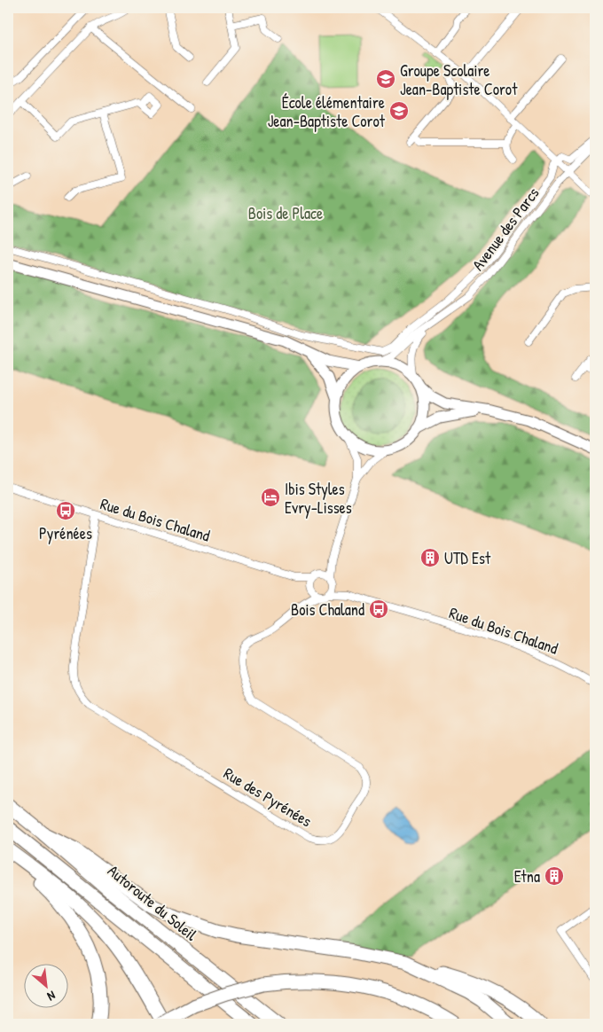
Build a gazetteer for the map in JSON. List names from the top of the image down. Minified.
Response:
{"streets":{"highway":["Autoroute du Soleil"],"street":["Avenue des Parcs","Rue du Bois Chaland","Rue des Pyrénées"]},"crossings":[["Rue du Bois Chaland","Rue des Pyrénées"]],"parks":["Bois de Place"],"places":{"school or university":["Groupe Scolaire Jean-Baptiste Corot","École élémentaire Jean-Baptiste Corot"],"hotel":["Ibis Styles Evry-Lisses"],"bus stop":["Pyrénées","Bois Chaland"],"building":["UTD Est","Etna"]},"north":"bottom right"}
